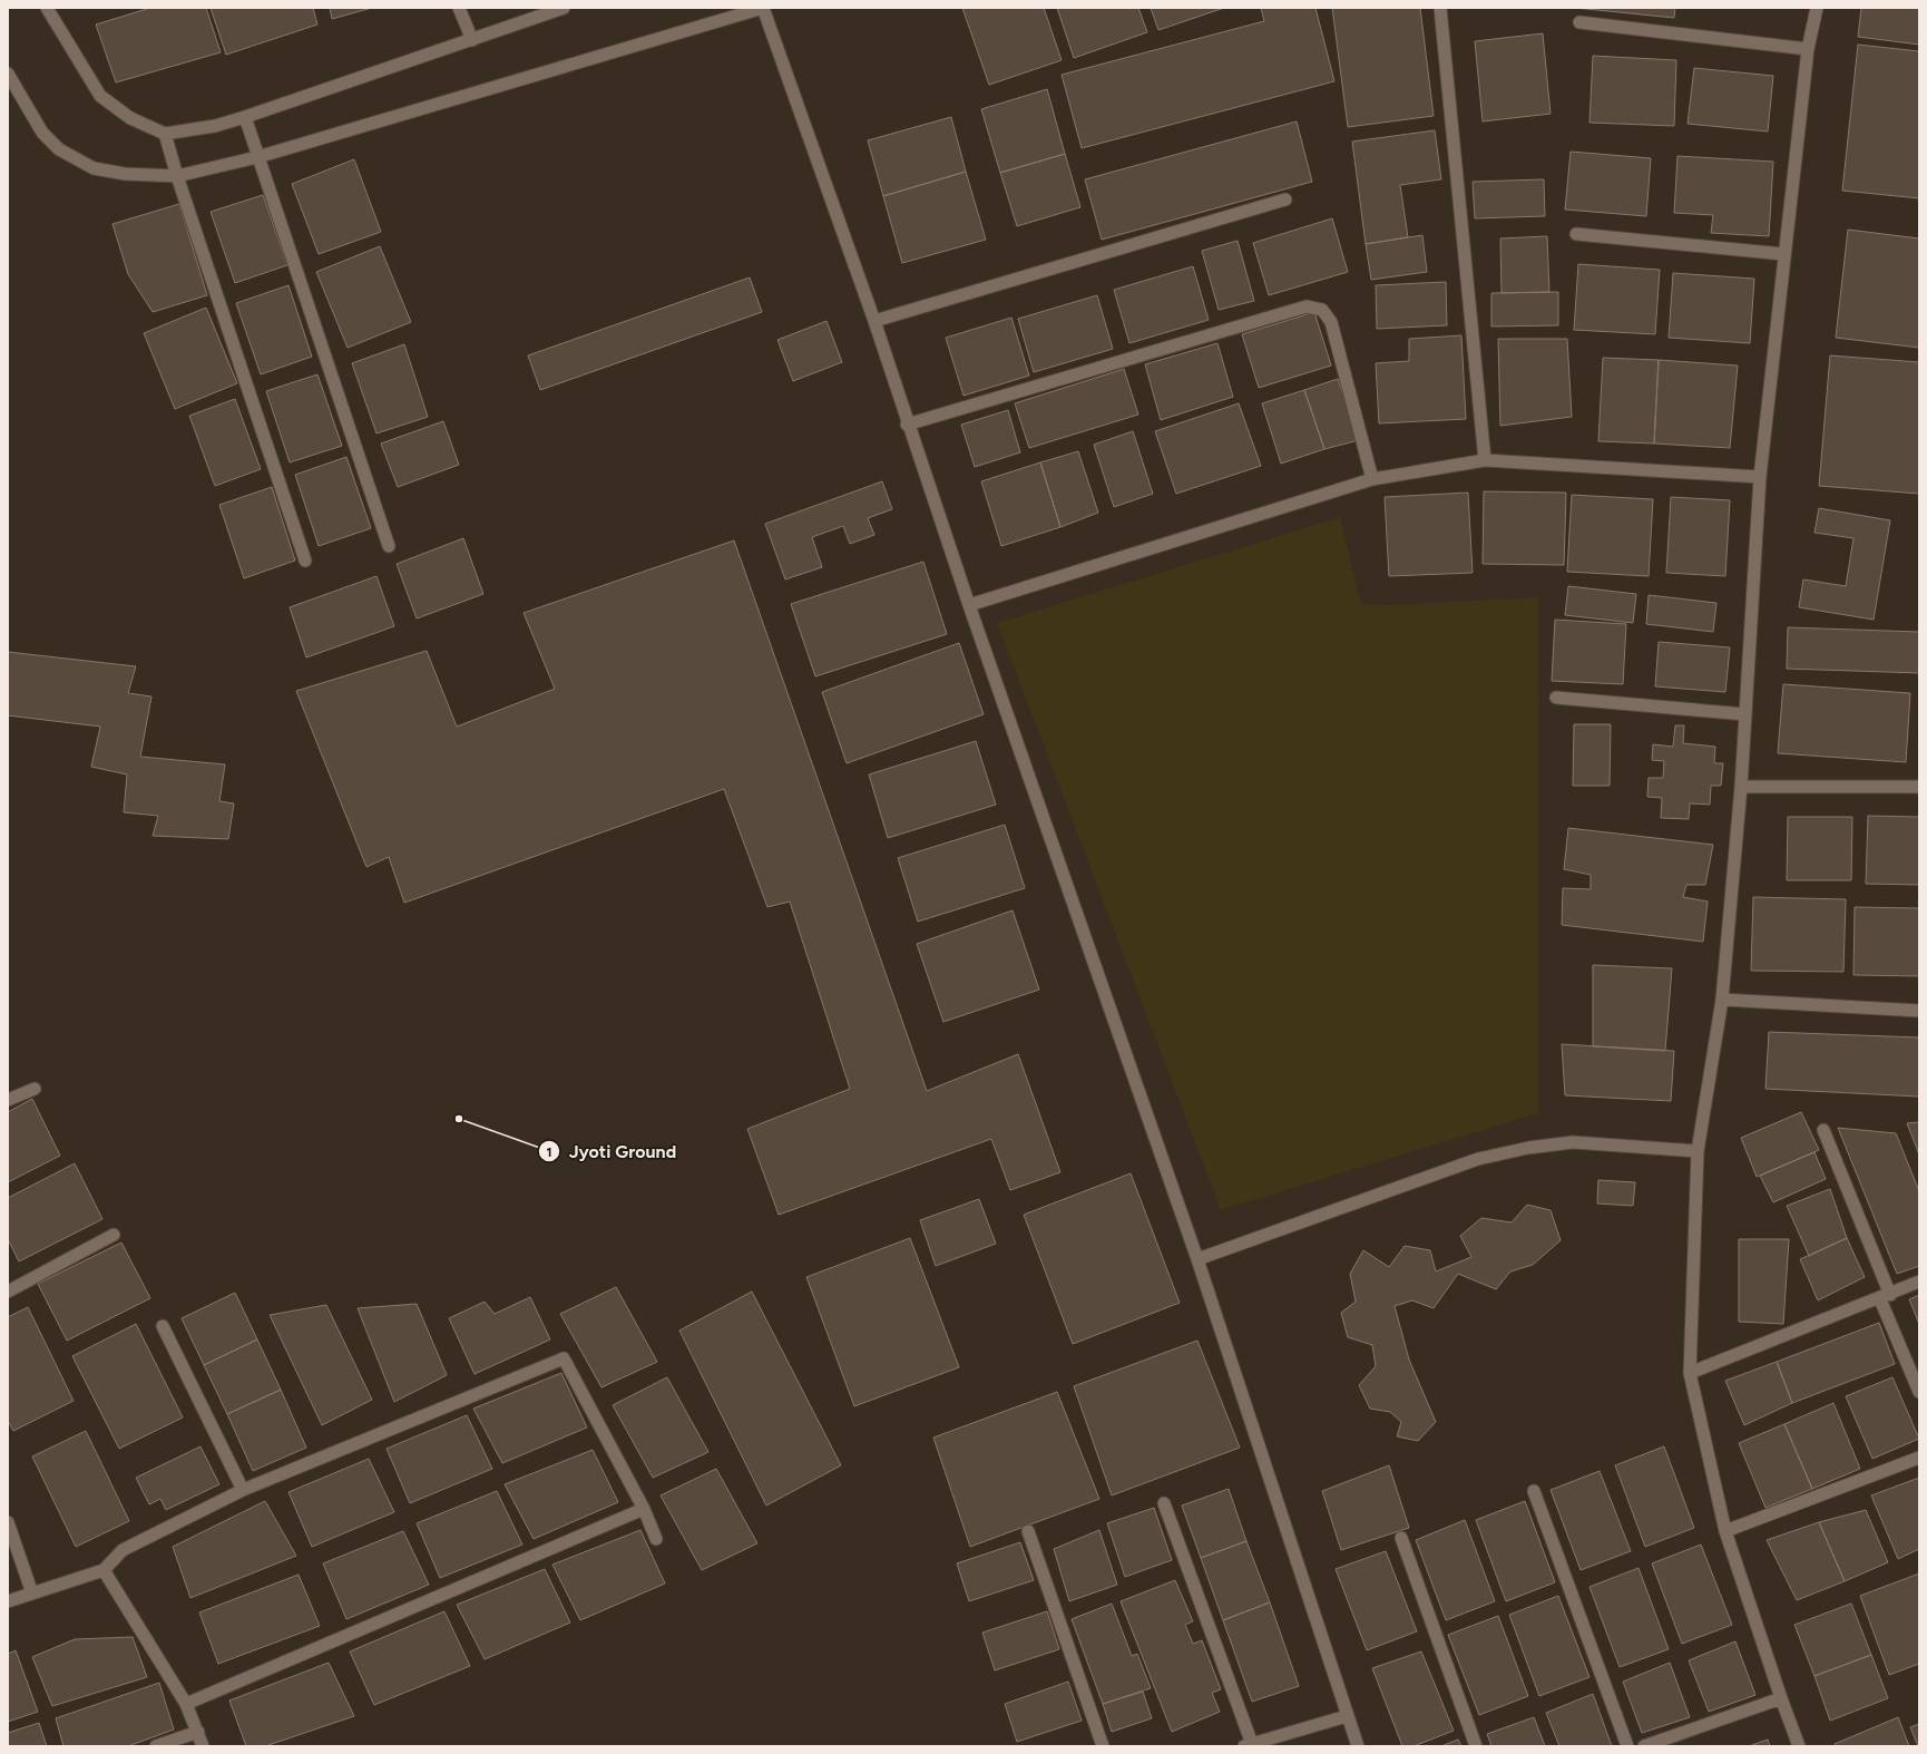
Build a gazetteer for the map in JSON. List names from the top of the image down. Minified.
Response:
{"places":["Jyoti Ground"]}
